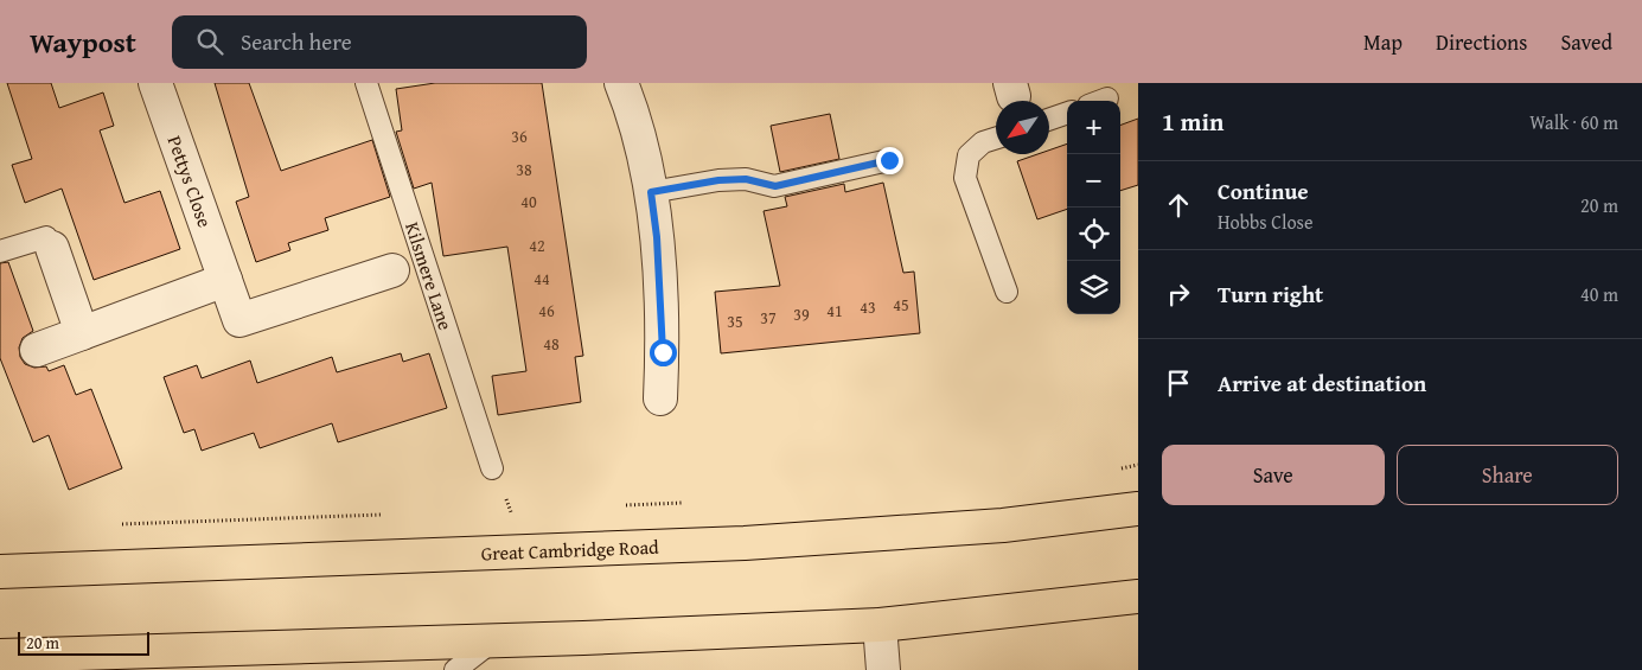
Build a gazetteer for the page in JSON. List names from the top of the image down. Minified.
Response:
{"streets":{"highway":["Great Cambridge Road"],"street":["Pettys Close"],"lane":["Kilsmere Lane"]},"house_numbers":["36","38","40","42","44","45","43","46","41","39","37","35","48"],"scale_bar":"20 m","north":"bottom left","page":{"header":"Waypost","search":"Search here","nav":["Map","Directions","Saved"],"heading":["1 min","Walk · 60 m"],"map_buttons":["+","−"],"list":[["Continue","Hobbs Close","20 m"],["Turn right","40 m"],"Arrive at destination"],"buttons":["Save","Share"],"scale":"20 m"}}
